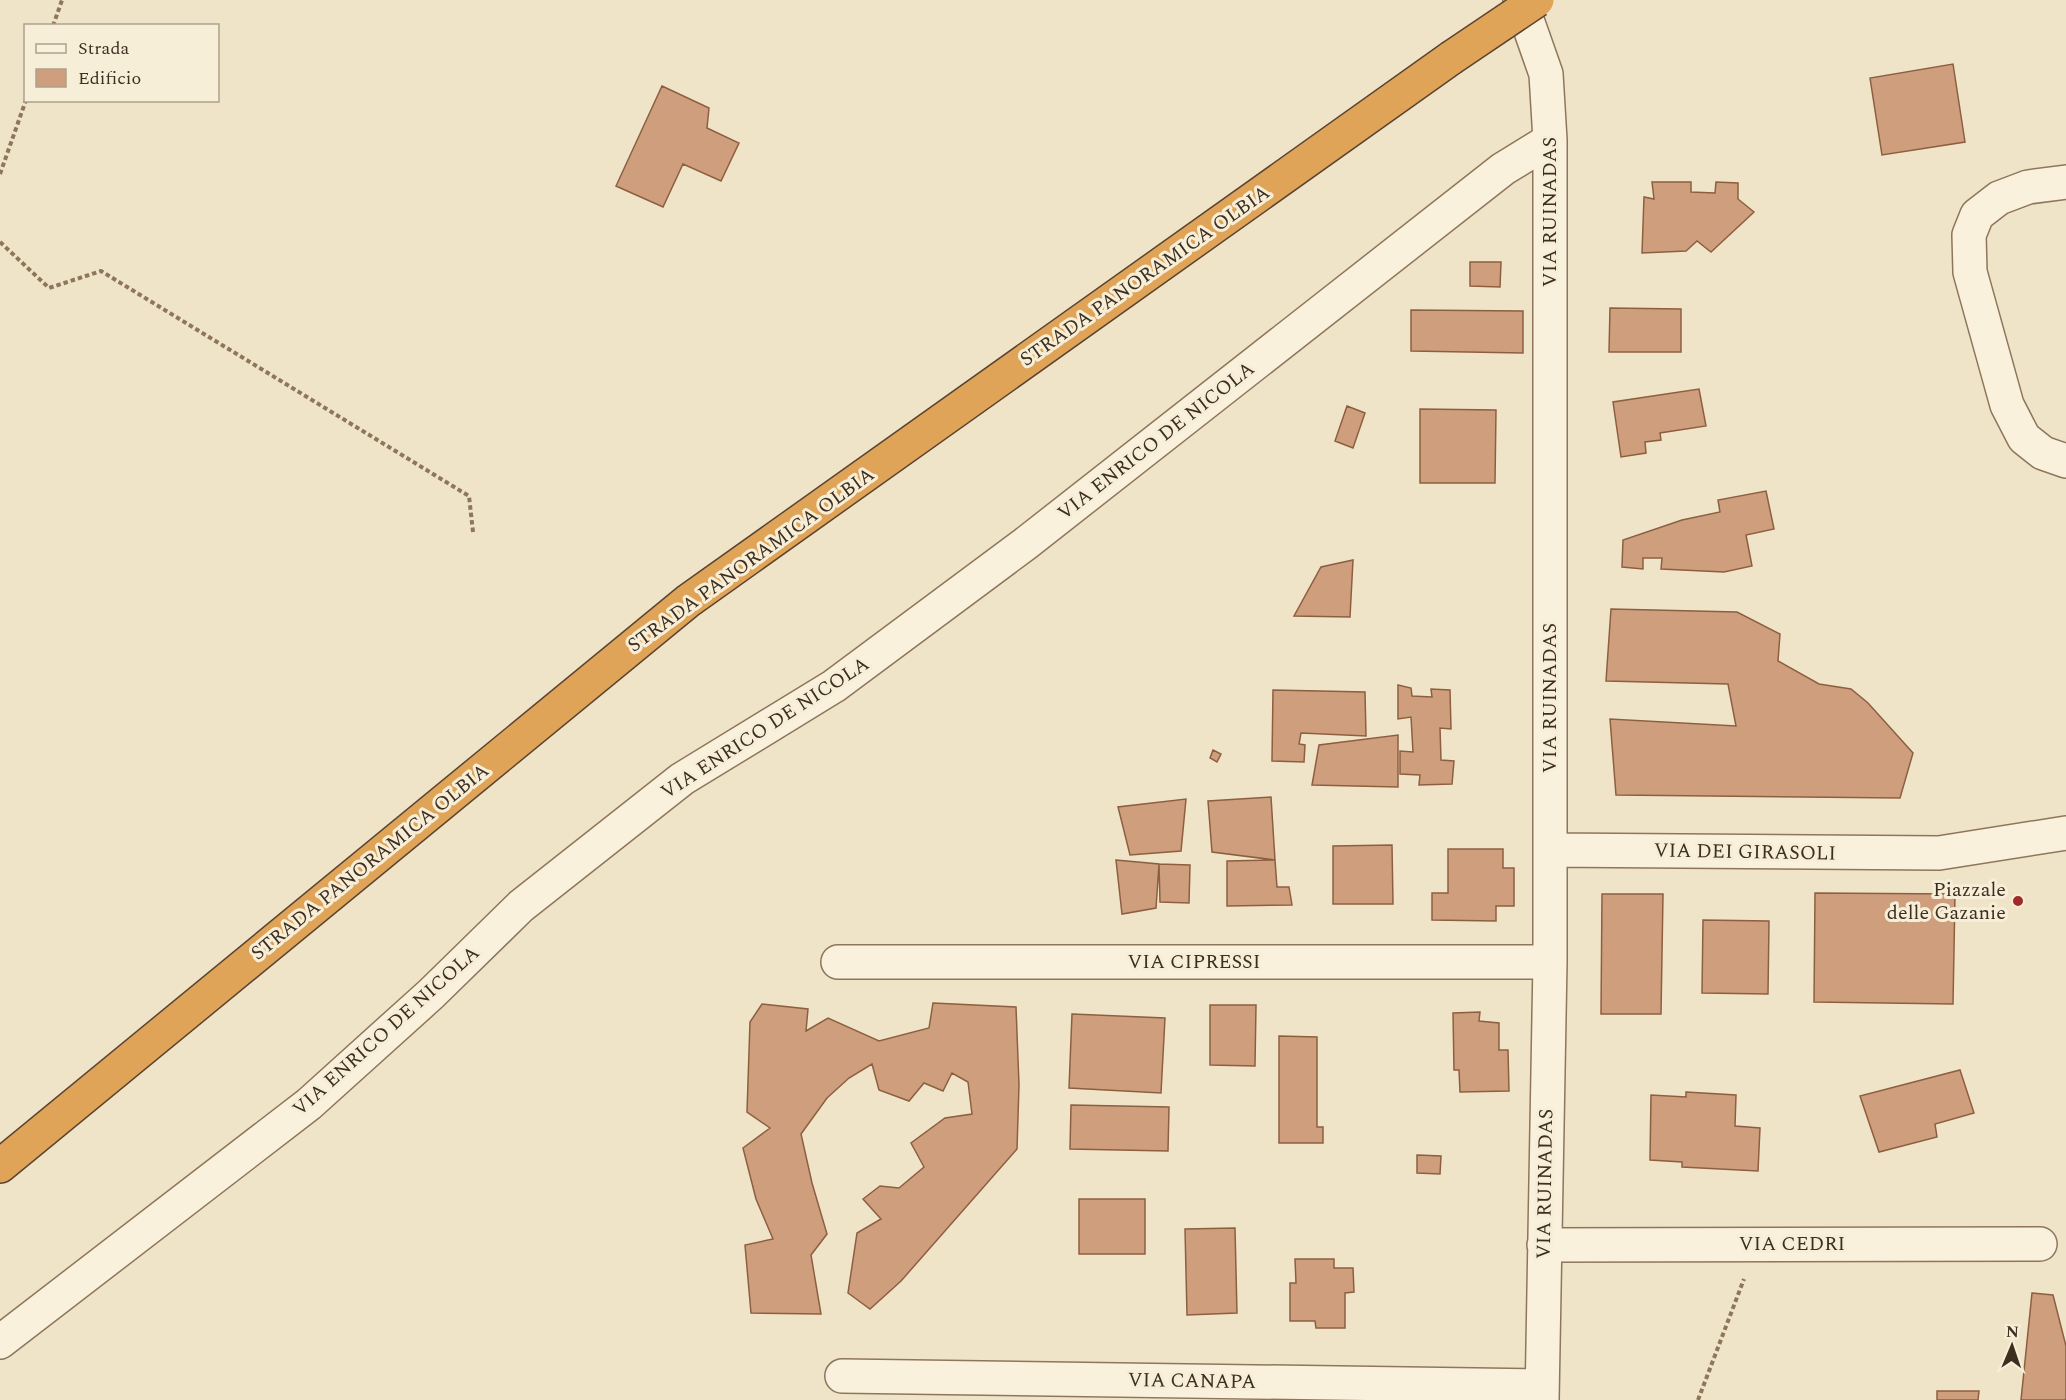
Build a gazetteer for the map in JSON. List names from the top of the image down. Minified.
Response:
{"streets":{"highway":["STRADA PANORAMICA OLBIA"],"street":["VIA RUINADAS","VIA ENRICO DE NICOLA","VIA DEI GIRASOLI","VIA CIPRESSI","VIA CEDRI","VIA CANAPA"]},"crossings":[["VIA RUINADAS","VIA ENRICO DE NICOLA"],["VIA RUINADAS","VIA DEI GIRASOLI"],["VIA RUINADAS","VIA CIPRESSI"],["VIA RUINADAS","VIA CEDRI"],["VIA RUINADAS","VIA CANAPA"]],"places":["Piazzale delle Gazanie"],"legend":["Strada","Edificio"],"north":"top"}
